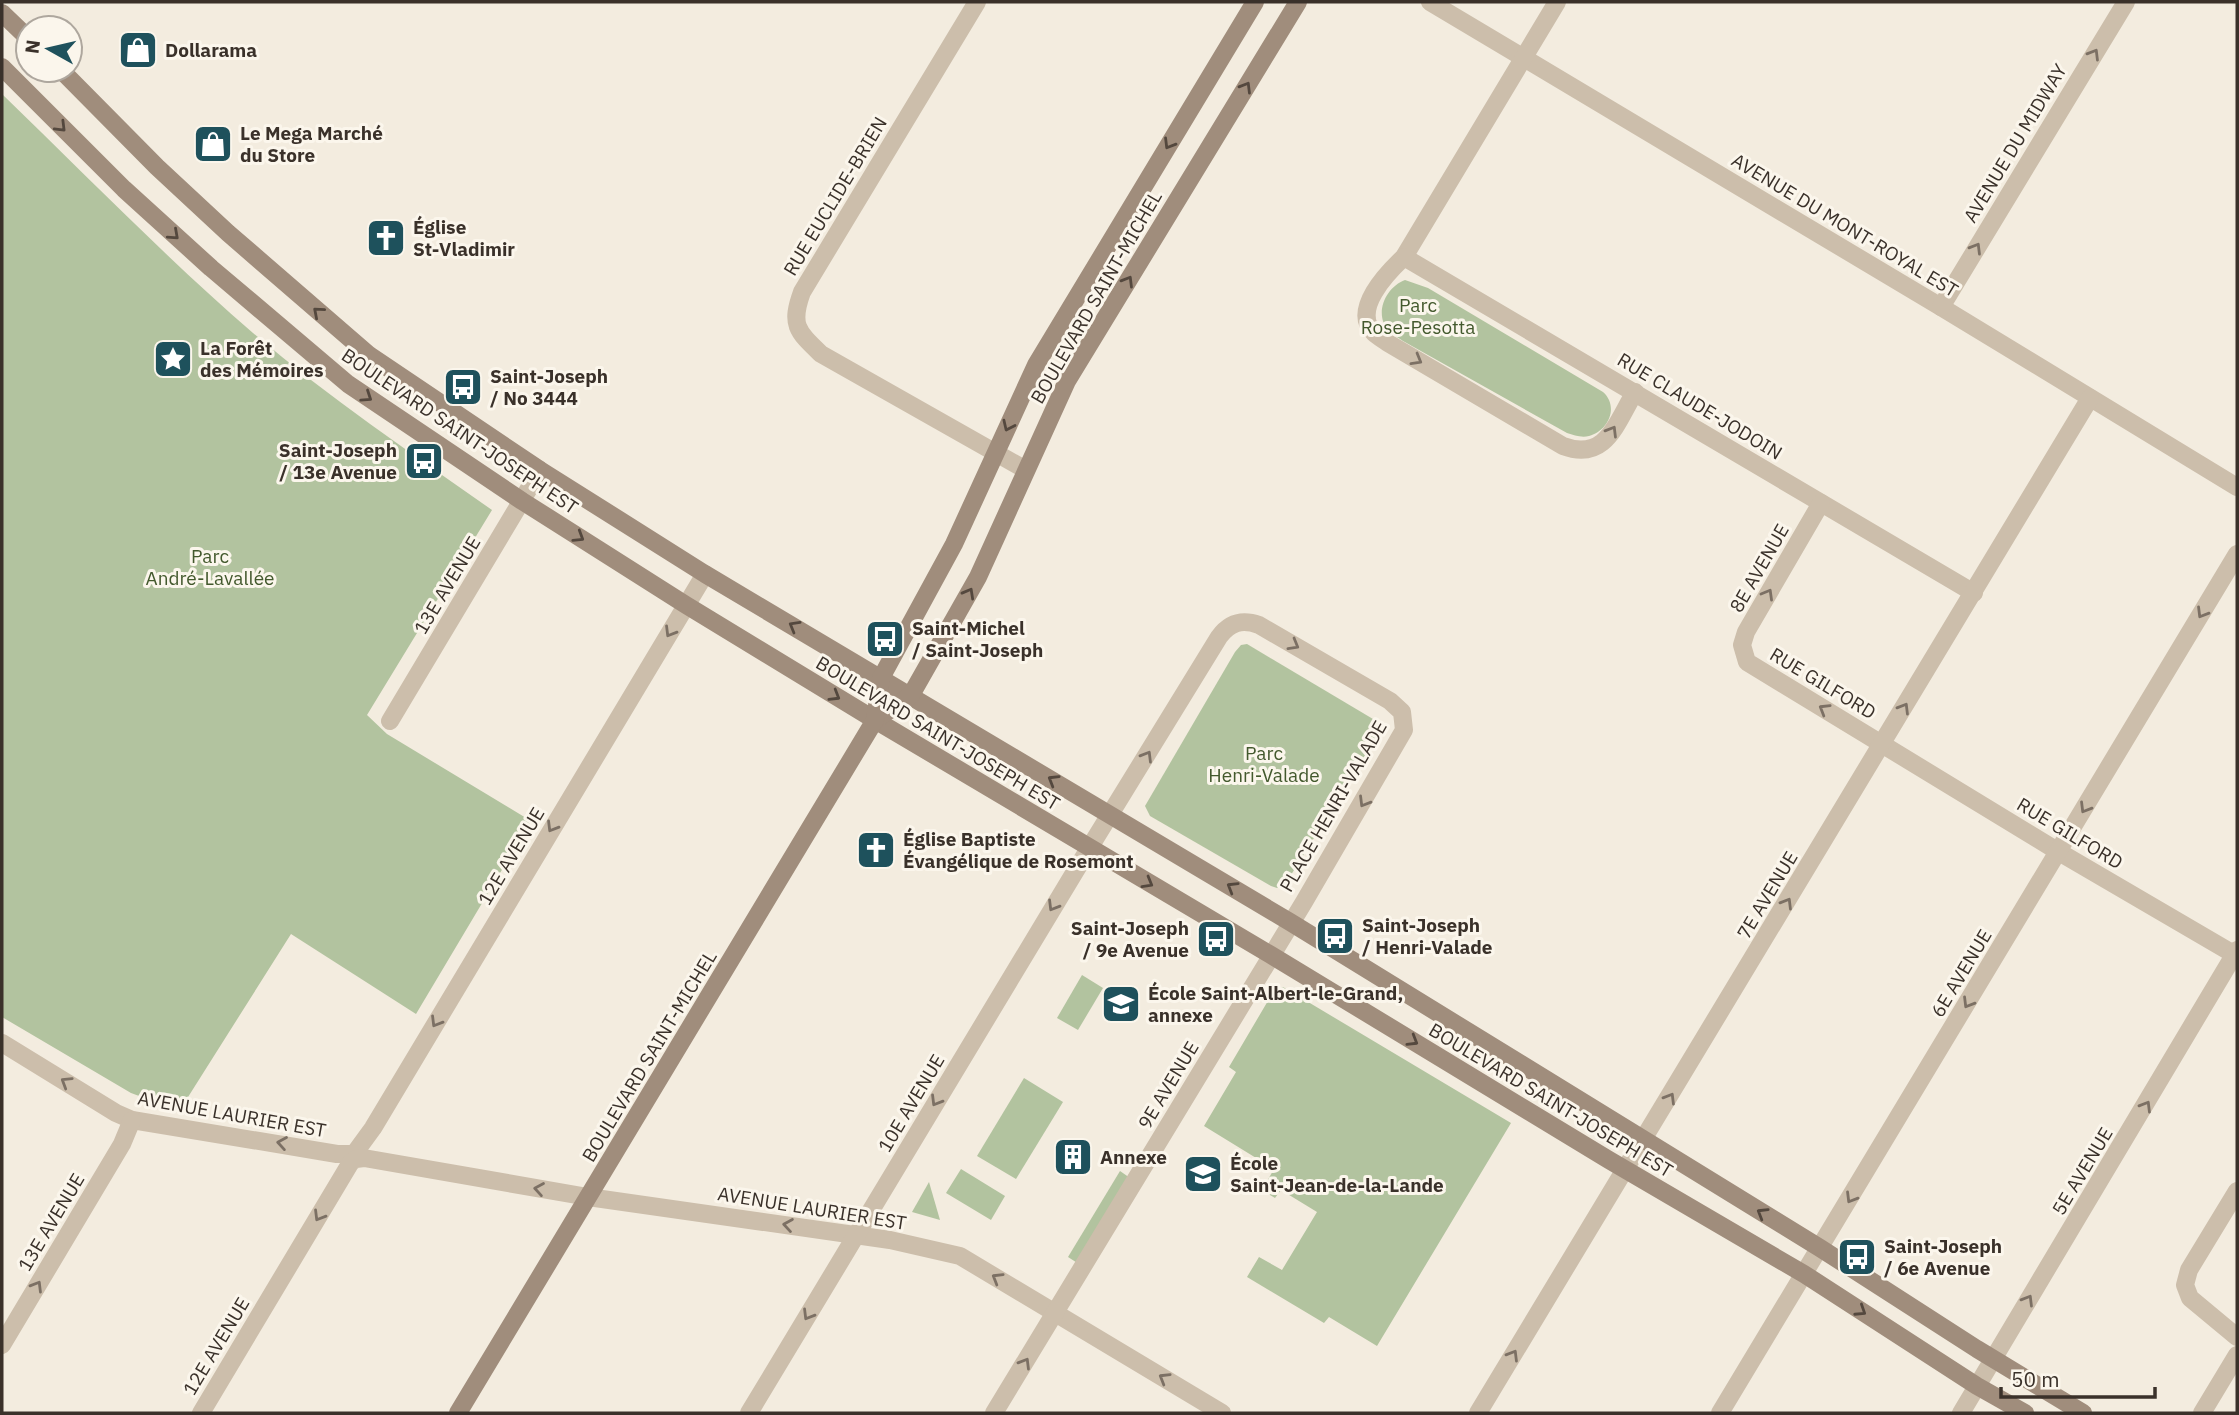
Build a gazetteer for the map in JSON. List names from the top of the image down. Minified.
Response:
{"streets":{"main road":["BOULEVARD SAINT-MICHEL","BOULEVARD SAINT-JOSEPH EST"],"street":["AVENUE DU MIDWAY","RUE EUCLIDE-BRIEN","AVENUE DU MONT-ROYAL EST","RUE CLAUDE-JODOIN","8E AVENUE","13E AVENUE","RUE GILFORD","PLACE HENRI-VALADE","12E AVENUE","7E AVENUE","6E AVENUE","9E AVENUE","10E AVENUE","AVENUE LAURIER EST","5E AVENUE"]},"crossings":[["AVENUE DU MIDWAY","AVENUE DU MONT-ROYAL EST"],["RUE EUCLIDE-BRIEN","BOULEVARD SAINT-MICHEL"],["AVENUE DU MONT-ROYAL EST","7E AVENUE"],["BOULEVARD SAINT-MICHEL","BOULEVARD SAINT-JOSEPH EST"],["BOULEVARD SAINT-MICHEL","AVENUE LAURIER EST"],["RUE CLAUDE-JODOIN","8E AVENUE"],["RUE CLAUDE-JODOIN","7E AVENUE"],["BOULEVARD SAINT-JOSEPH EST","13E AVENUE"],["BOULEVARD SAINT-JOSEPH EST","PLACE HENRI-VALADE"],["BOULEVARD SAINT-JOSEPH EST","12E AVENUE"],["BOULEVARD SAINT-JOSEPH EST","7E AVENUE"],["BOULEVARD SAINT-JOSEPH EST","6E AVENUE"],["BOULEVARD SAINT-JOSEPH EST","9E AVENUE"],["BOULEVARD SAINT-JOSEPH EST","10E AVENUE"],["BOULEVARD SAINT-JOSEPH EST","5E AVENUE"],["8E AVENUE","RUE GILFORD"],["13E AVENUE","AVENUE LAURIER EST"],["RUE GILFORD","7E AVENUE"],["RUE GILFORD","6E AVENUE"],["RUE GILFORD","5E AVENUE"],["PLACE HENRI-VALADE","9E AVENUE"],["PLACE HENRI-VALADE","10E AVENUE"],["12E AVENUE","AVENUE LAURIER EST"],["9E AVENUE","AVENUE LAURIER EST"],["10E AVENUE","AVENUE LAURIER EST"]],"one_way":["AVENUE DU MIDWAY","8E AVENUE","13E AVENUE","12E AVENUE","7E AVENUE","6E AVENUE","10E AVENUE","AVENUE LAURIER EST","5E AVENUE"],"parks":["Parc Rose-Pesotta","Parc André-Lavallée","Parc Henri-Valade"],"places":{"shop":["Dollarama","Le Mega Marché du Store"],"church":["Église St-Vladimir","Église Baptiste Évangélique de Rosemont"],"place":["La Forêt des Mémoires"],"bus stop":["Saint-Joseph / No 3444","Saint-Joseph / 13e Avenue","Saint-Michel / Saint-Joseph","Saint-Joseph / Henri-Valade","Saint-Joseph / 9e Avenue","Saint-Joseph / 6e Avenue"],"school or university":["École Saint-Albert-le-Grand, annexe","École Saint-Jean-de-la-Lande"],"building":["Annexe"]},"scale_bar":"50 m","north":"left"}
